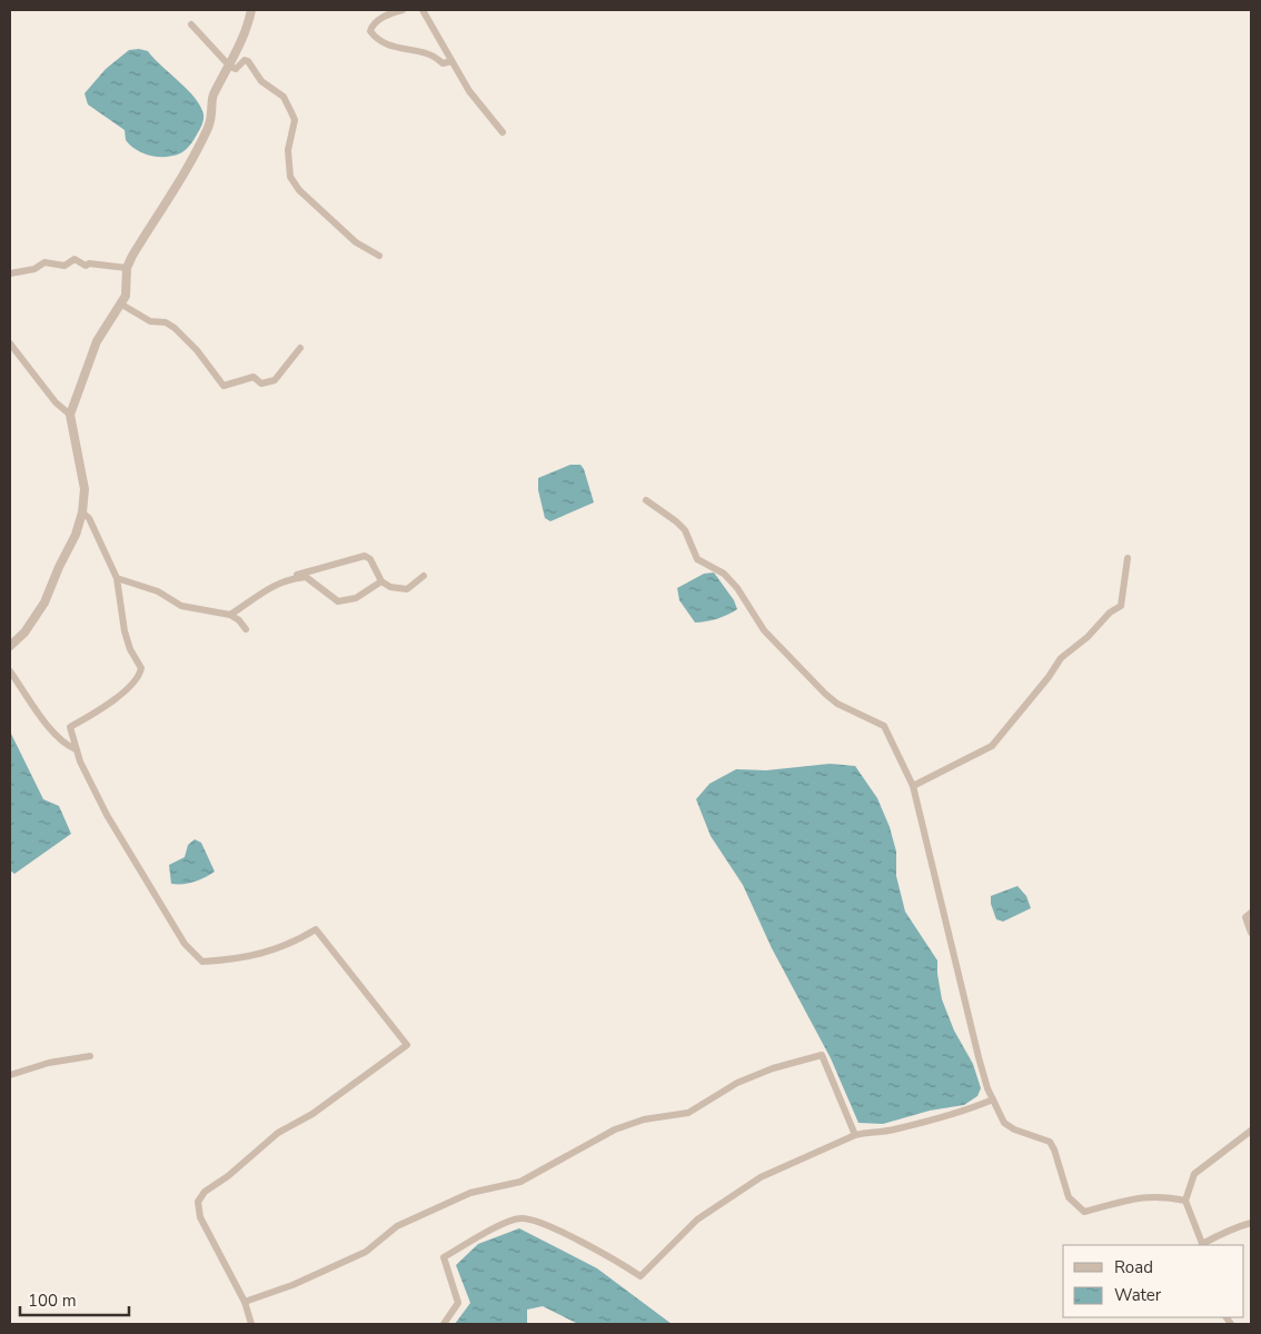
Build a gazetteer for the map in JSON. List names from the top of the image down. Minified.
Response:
{"legend":["Road","Water"],"scale_bar":"100 m"}
